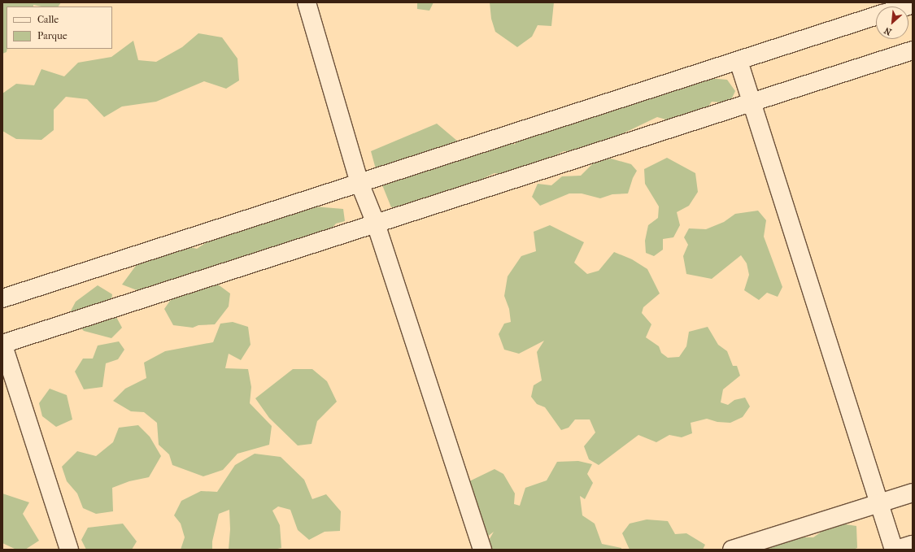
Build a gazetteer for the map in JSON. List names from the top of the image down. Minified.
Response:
{"legend":["Calle","Parque"],"north":"bottom left"}
